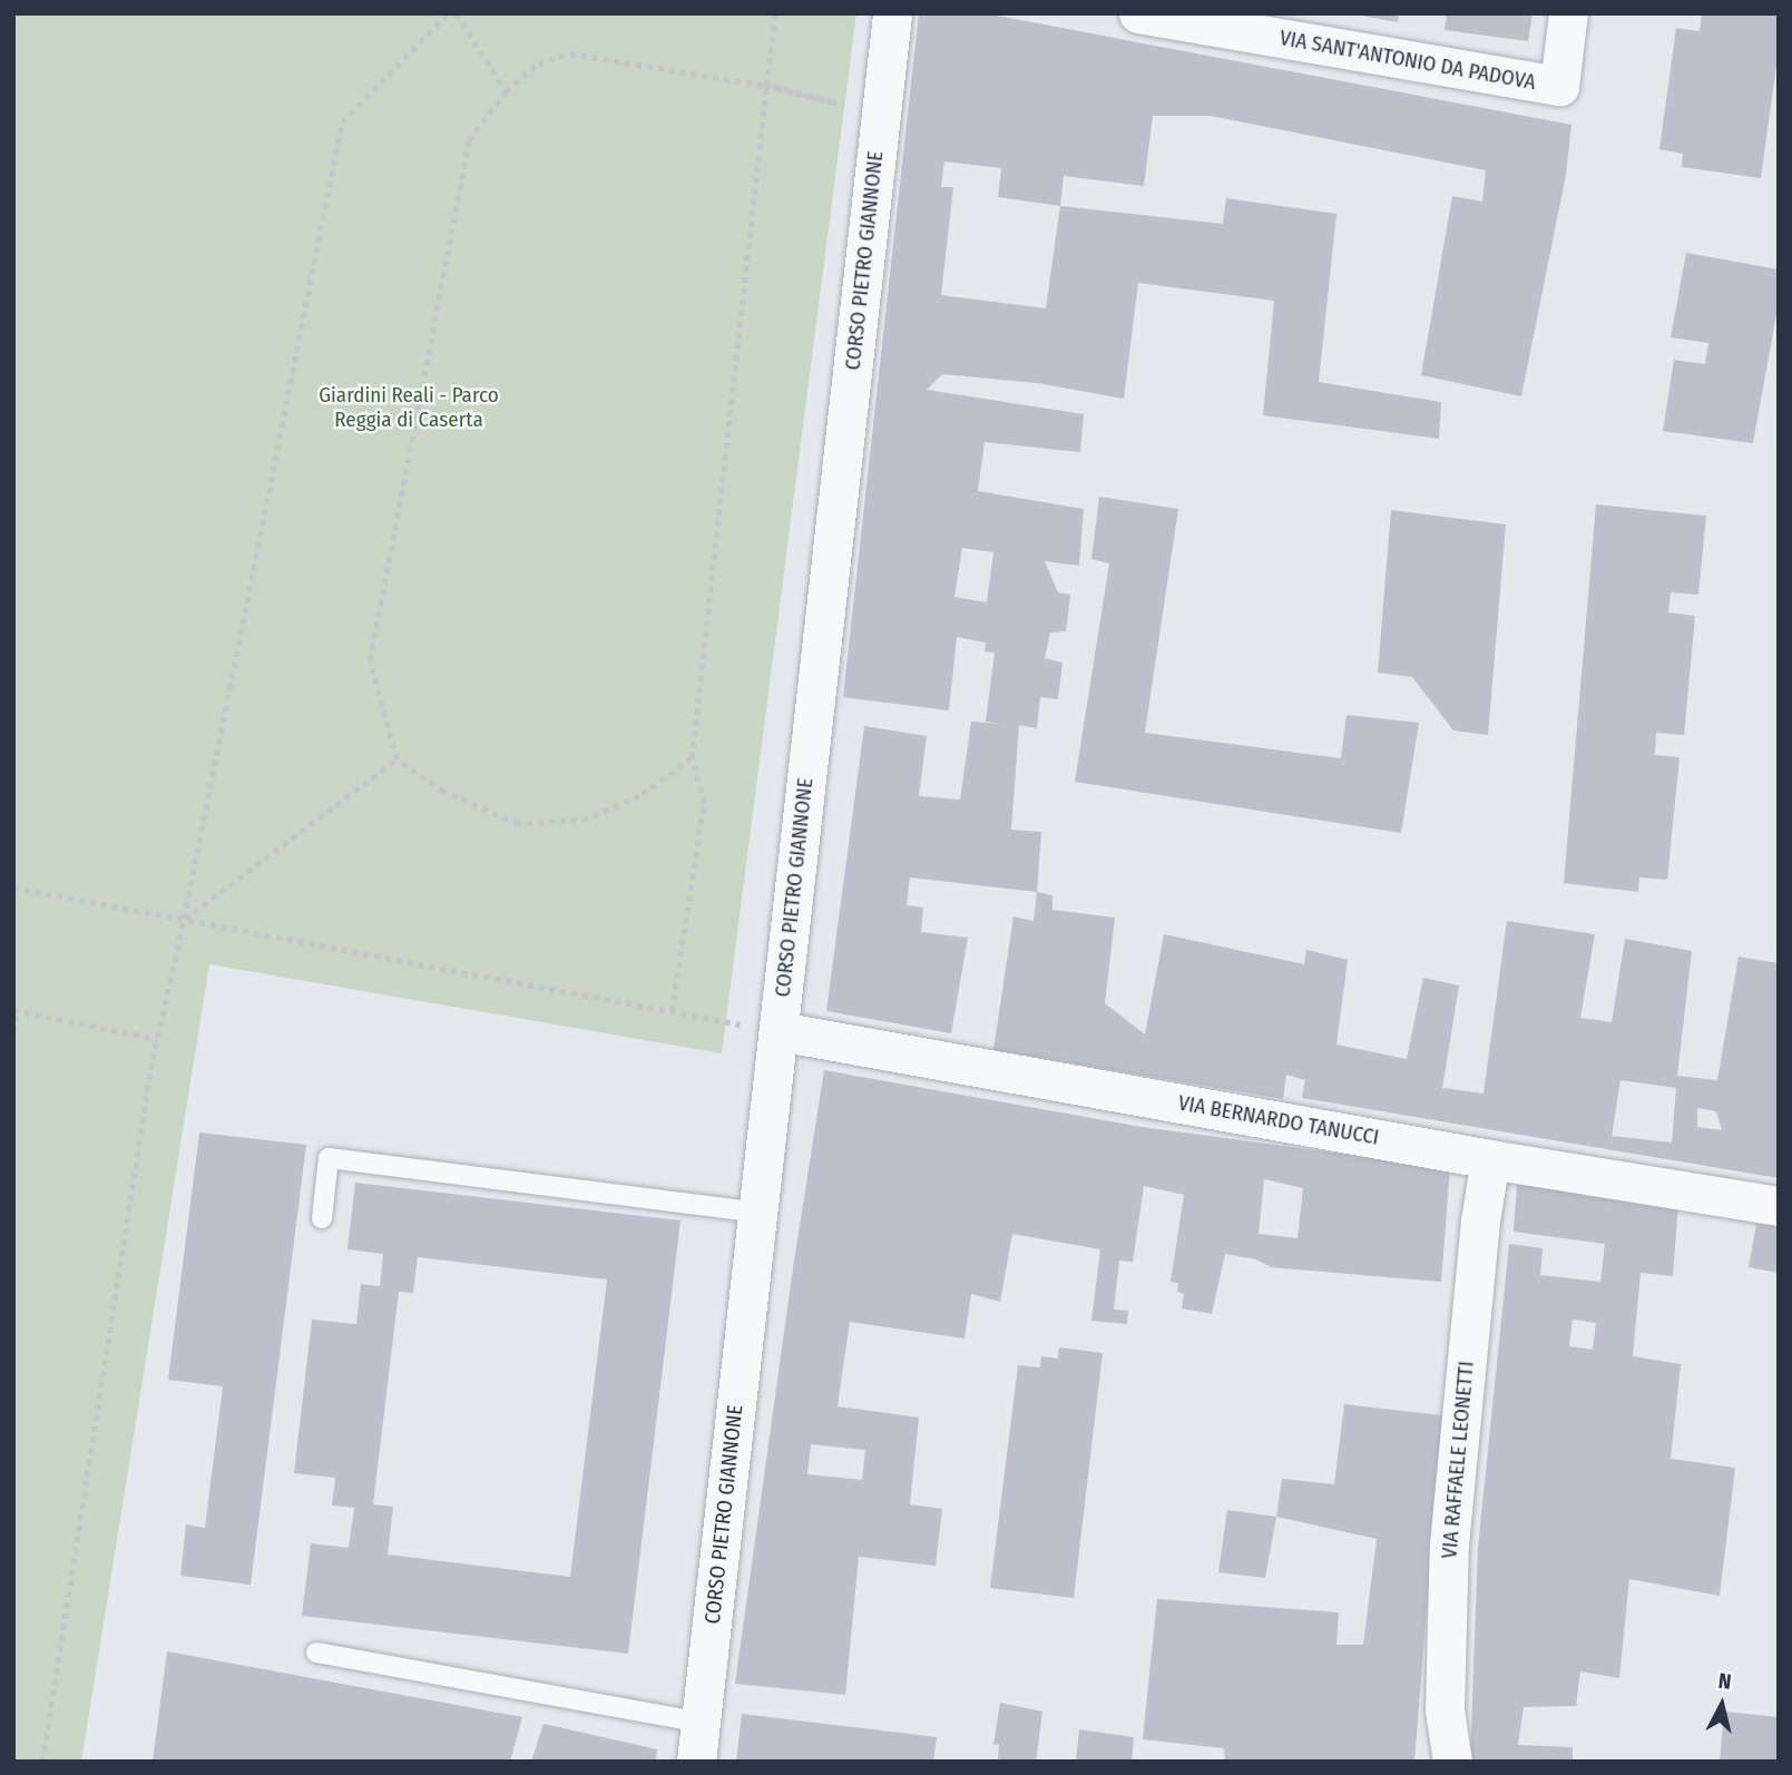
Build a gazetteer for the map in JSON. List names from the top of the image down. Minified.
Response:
{"streets":{"street":["VIA SANT'ANTONIO DA PADOVA","CORSO PIETRO GIANNONE","VIA BERNARDO TANUCCI","VIA RAFFAELE LEONETTI"]},"crossings":[["CORSO PIETRO GIANNONE","VIA BERNARDO TANUCCI"],["VIA BERNARDO TANUCCI","VIA RAFFAELE LEONETTI"]],"parks":["Giardini Reali - Parco Reggia di Caserta"],"north":"top"}
